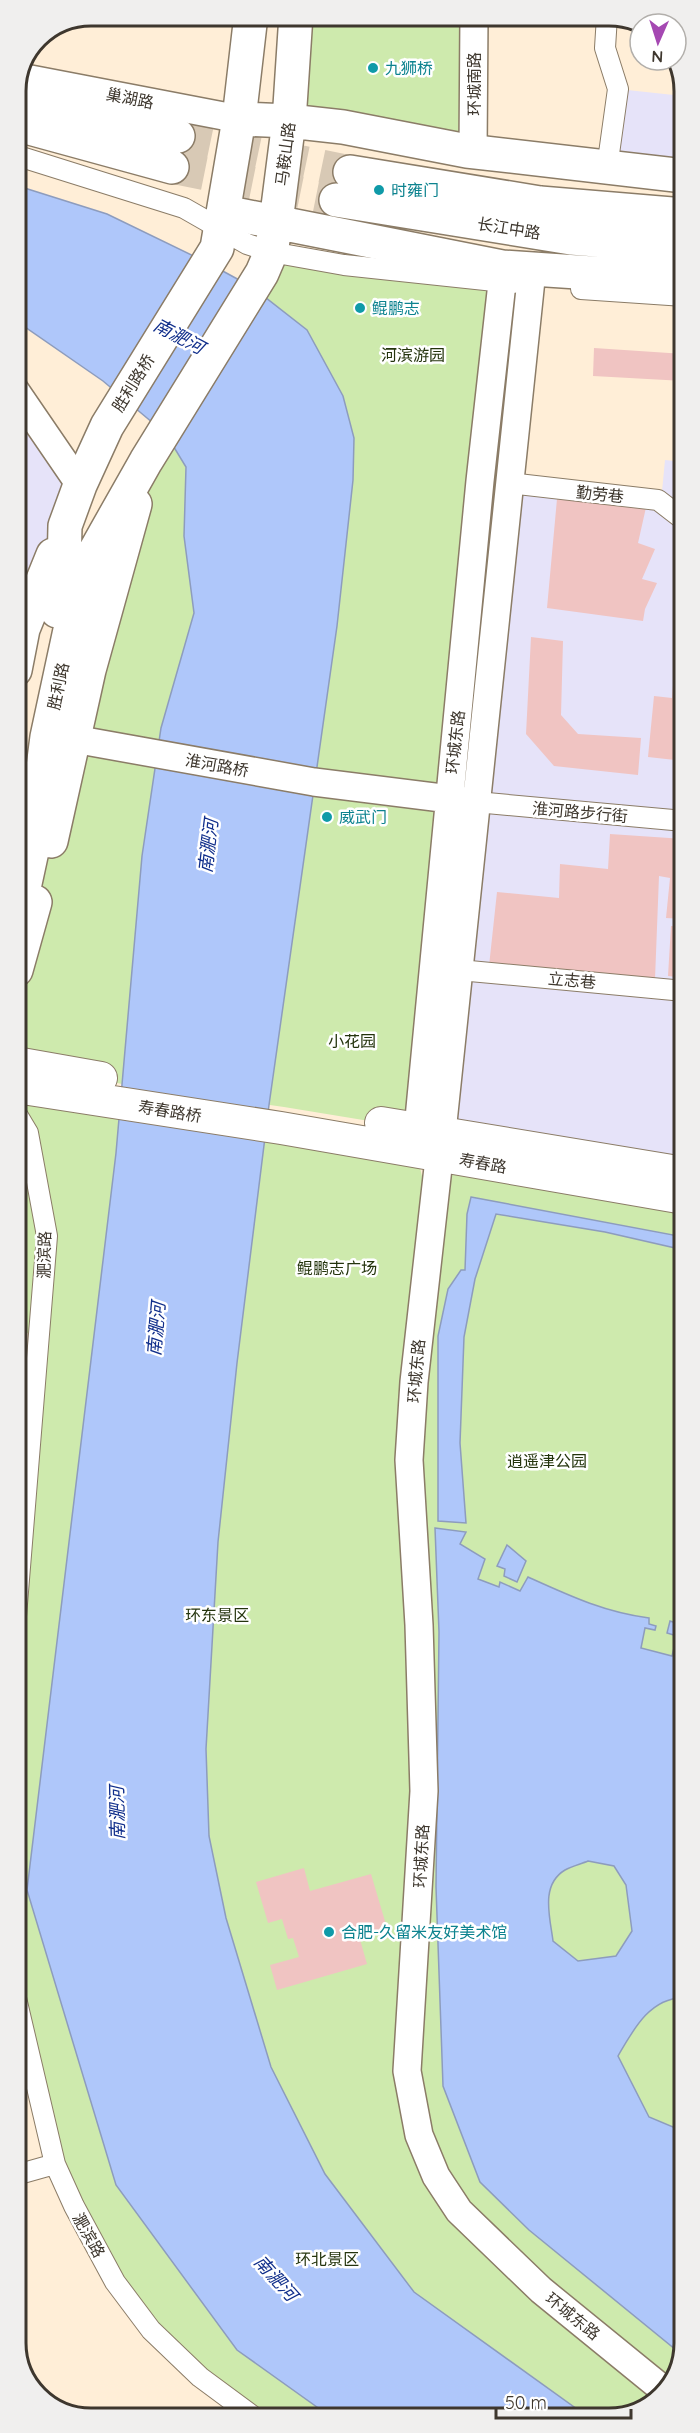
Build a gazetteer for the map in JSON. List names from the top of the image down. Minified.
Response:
{"streets":{"highway":["马鞍山路","长江中路","胜利路桥","胜利路"],"main road":["寿春路桥","寿春路"],"street":["环城南路","巢湖路","勤劳巷","环城东路","淮河路桥","淮河路步行街","立志巷","淝滨路"]},"crossings":[["马鞍山路","胜利路"],["胜利路桥","胜利路"],["勤劳巷","环城东路"],["环城东路","淮河路桥"],["环城东路","淮河路步行街"],["环城东路","立志巷"],["环城东路","寿春路"],["淮河路桥","淮河路步行街"],["寿春路桥","寿春路"]],"water":["南淝河"],"parks":["河滨游园","小花园","鲲鹏志广场","逍遥津公园","环东景区","环北景区"],"places":["九狮桥","时雍门","鲲鹏志","威武门","合肥-久留米友好美术馆"],"scale_bar":"50 m","north":"bottom"}
